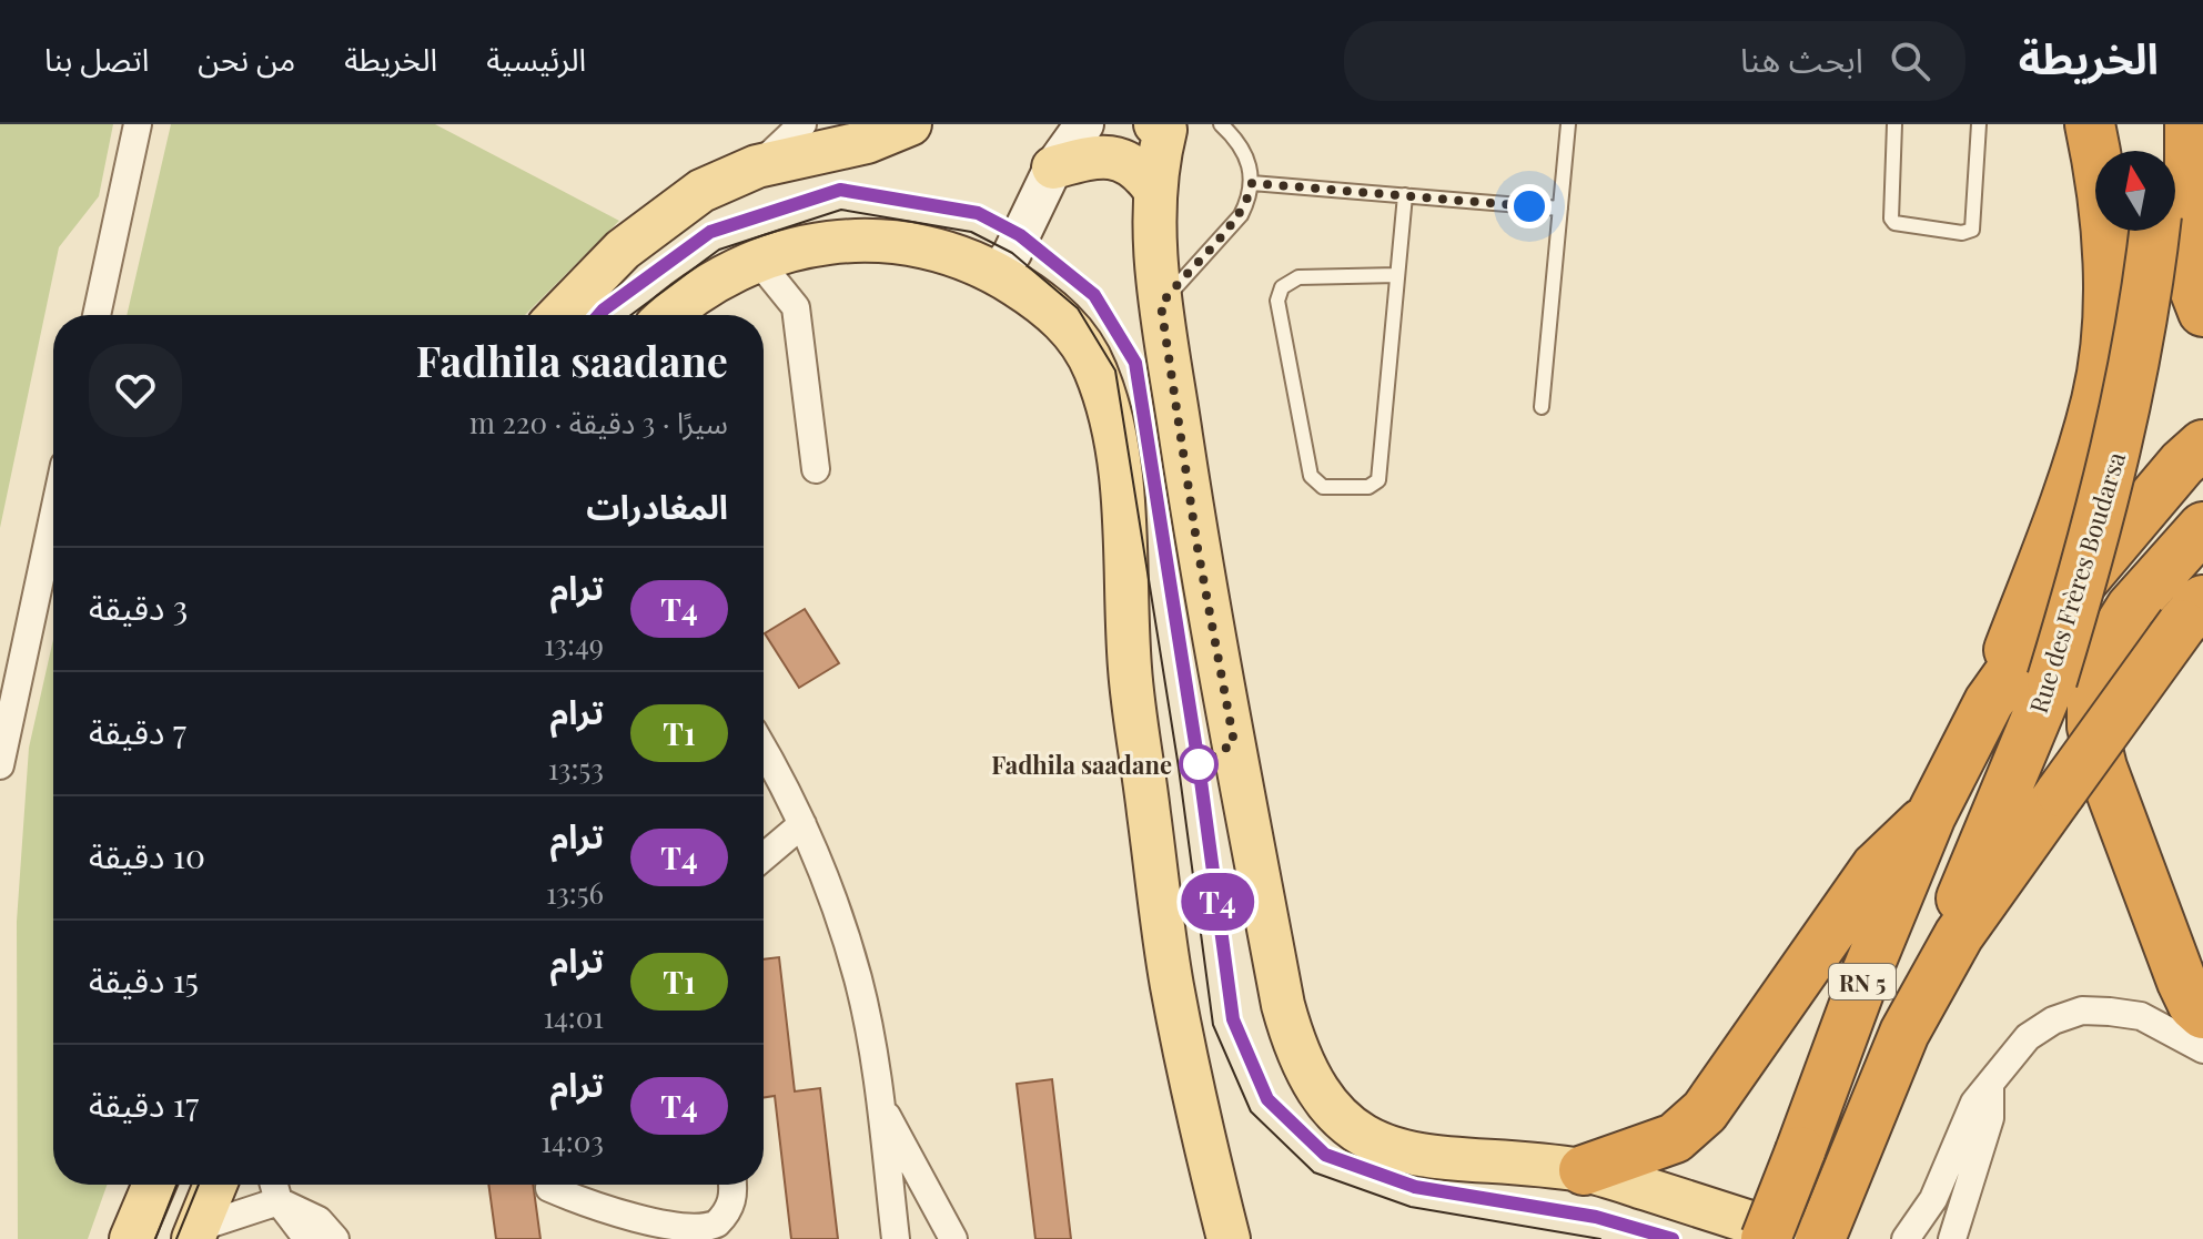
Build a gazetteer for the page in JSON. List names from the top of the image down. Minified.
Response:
{"streets":{"highway":["Rue des Frères Boudarsa","RN 5"]},"crossings":[["Rue des Frères Boudarsa","RN 5"]],"places":["Fadhila saadane"],"lines":["tram line T4"],"north":"top","page":{"header":"الخريطة","search":"ابحث هنا","nav":["الرئيسية","الخريطة","من نحن","اتصل بنا"],"on_map":"T4","heading":[["Fadhila saadane","سيرًا · 3 دقيقة · 220 m"],"المغادرات"],"list":[{"mark":"T4","name":"ترام","note":"13:49","value":"3 دقيقة"},{"mark":"T1","name":"ترام","note":"13:53","value":"7 دقيقة"},{"mark":"T4","name":"ترام","note":"13:56","value":"10 دقيقة"},{"mark":"T1","name":"ترام","note":"14:01","value":"15 دقيقة"},{"mark":"T4","name":"ترام","note":"14:03","value":"17 دقيقة"}]}}
